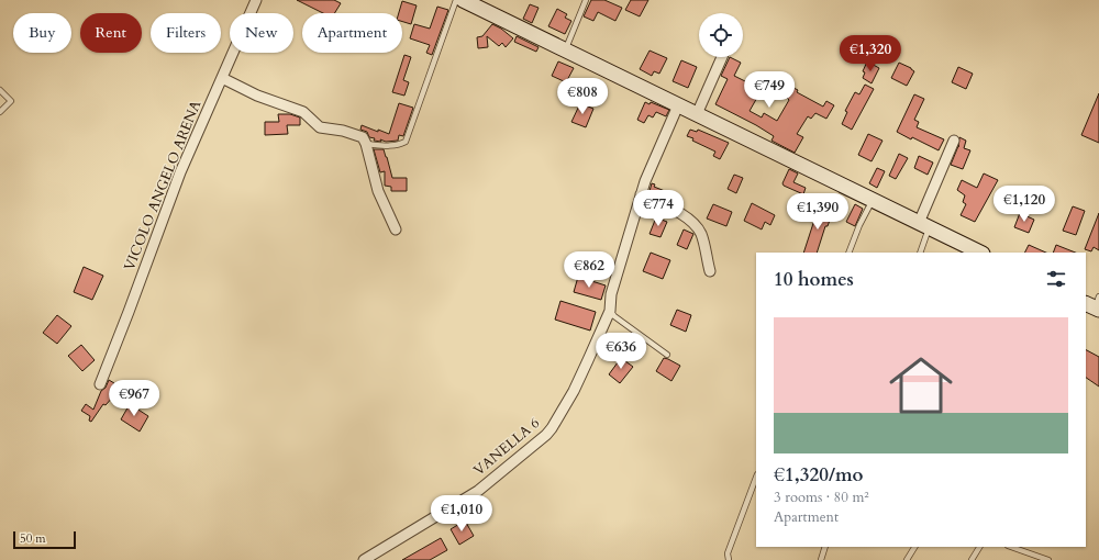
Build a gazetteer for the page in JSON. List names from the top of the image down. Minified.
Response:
{"streets":{"street":["VICOLO ANGELO ARENA","VANELLA 6"]},"scale_bar":"50 m","page":{"chip":["Buy","Rent","Filters","New","Apartment"],"price":["€1,320","€749","€808","€1,120","€774","€1,390","€862","€636","€967","€1,010"],"heading":"10 homes","list":[{"name":"€1,320/mo","note":"3 rooms · 80 m² · Apartment"}],"scale":"50 m"}}
